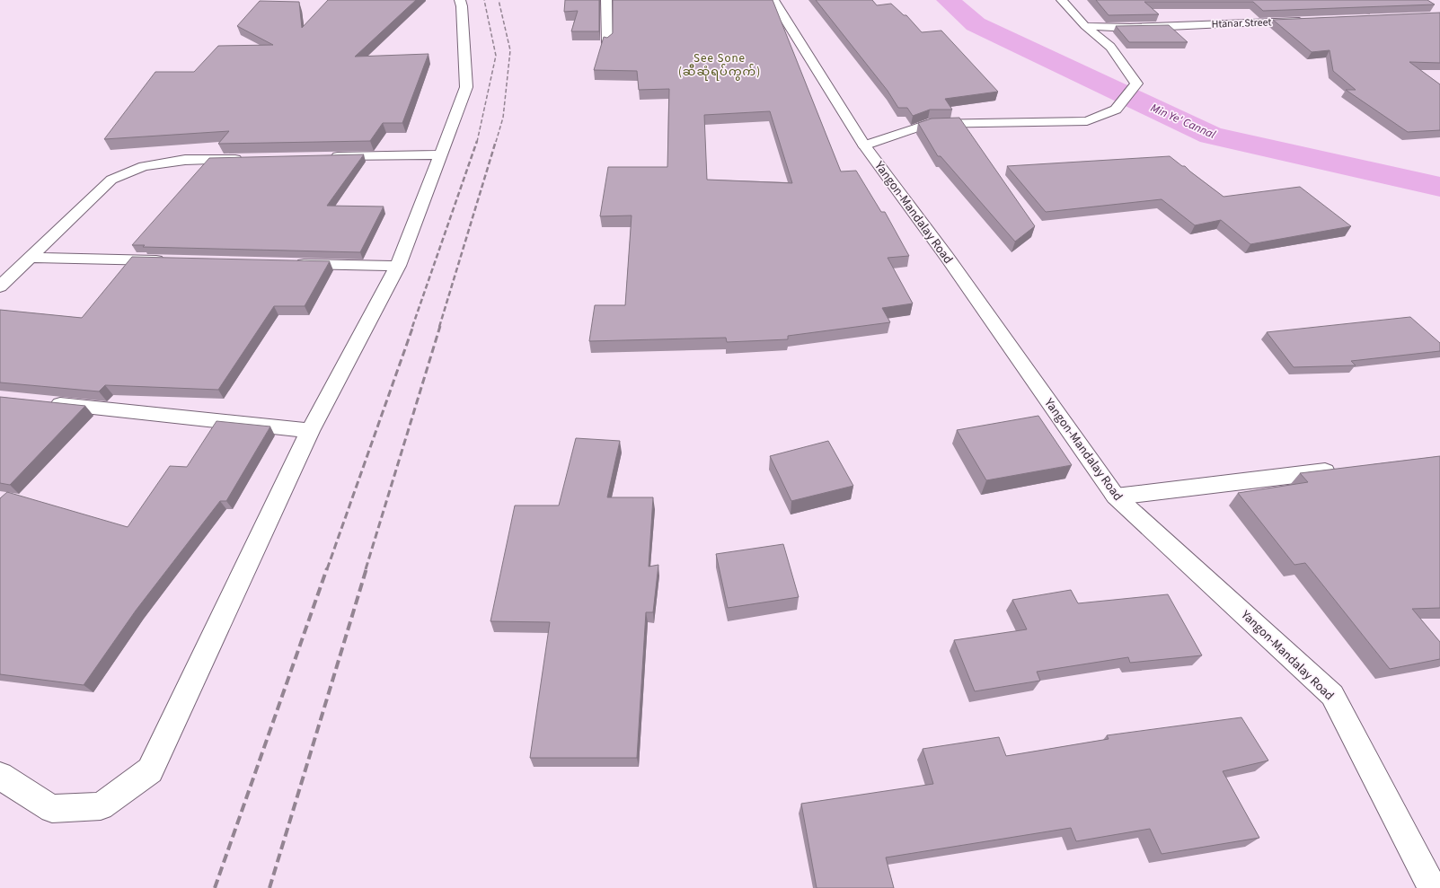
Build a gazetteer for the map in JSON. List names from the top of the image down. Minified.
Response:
{"streets":{"main road":["Htanar Street","Yangon-Mandalay Road"]},"districts":["See Sone (ဆီဆုံရပ်ကွက်)"],"water":["Min Ye' Cannal"]}
